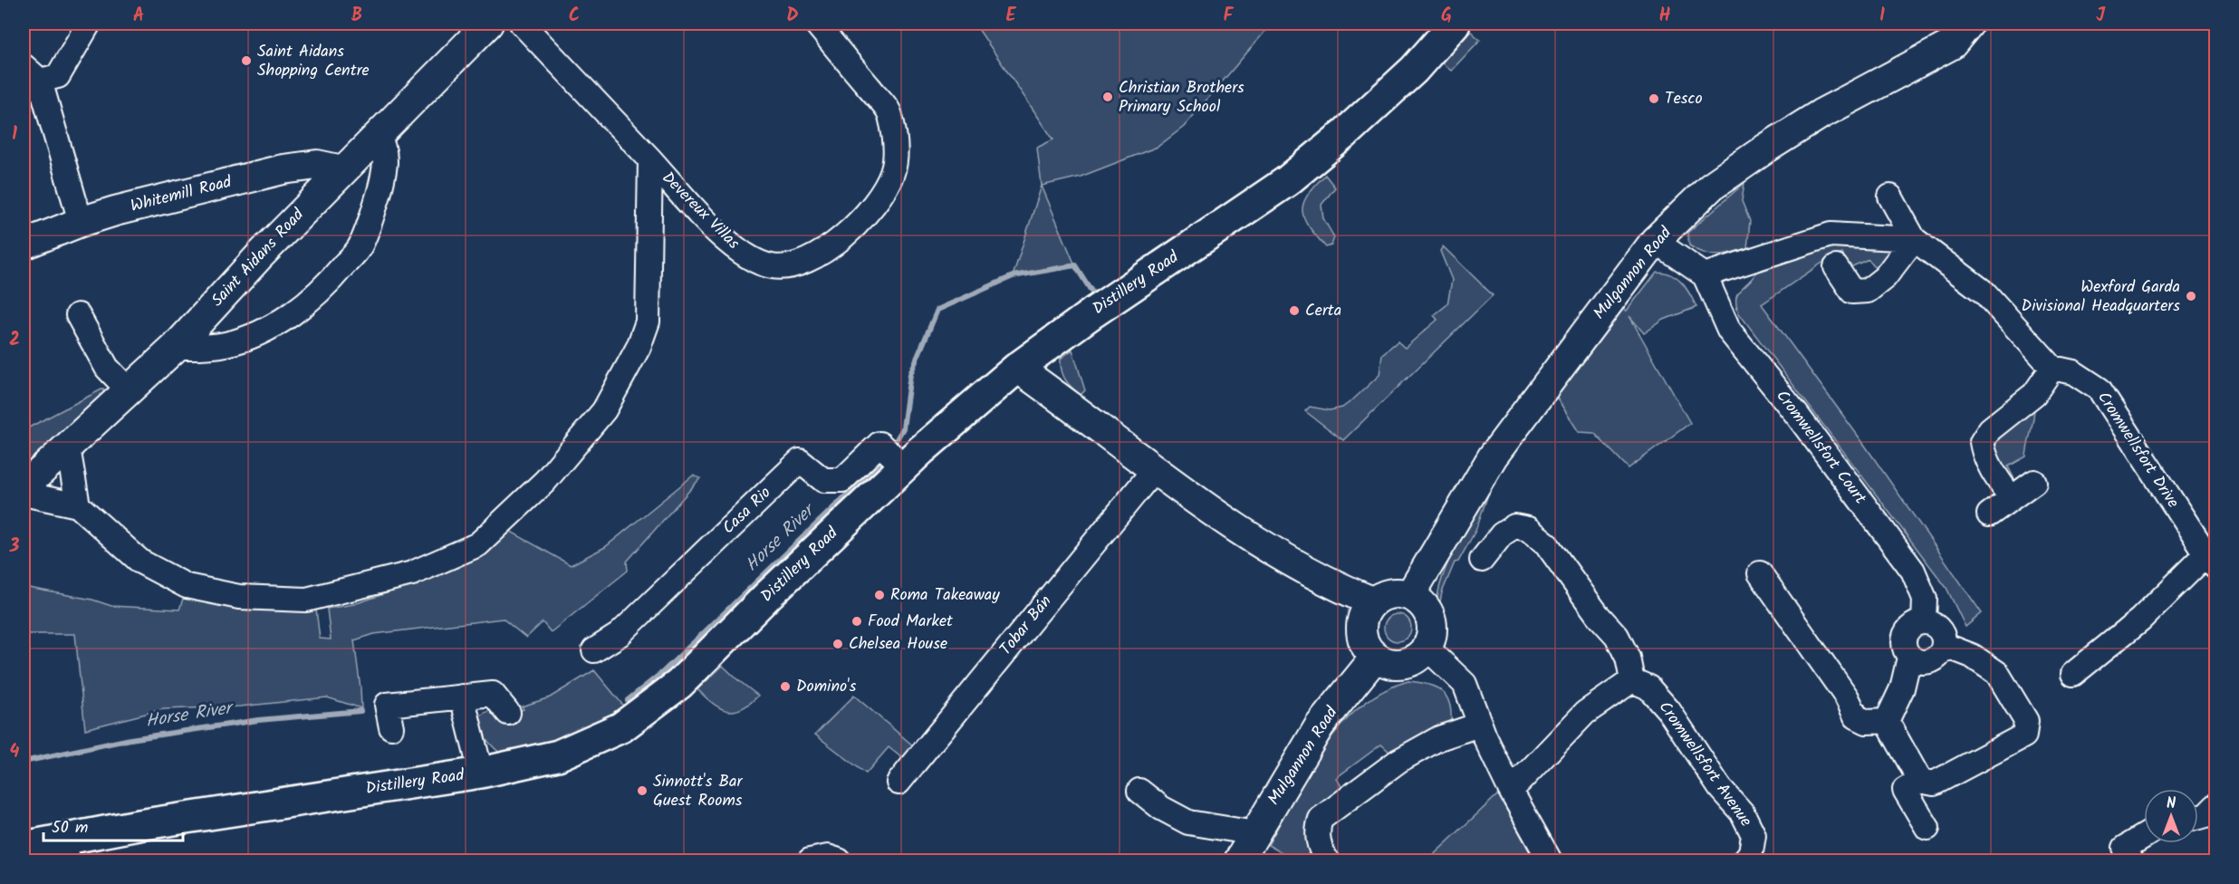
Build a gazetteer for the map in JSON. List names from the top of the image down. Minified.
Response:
{"streets":{"main road":["Distillery Road"],"street":["Whitemill Road","Devereux Villas","Saint Aidans Road","Mulgannon Road","Cromwellsfort Court","Cromwellsfort Drive","Casa Rio","Tobar Bán","Cromwellsfort Avenue"]},"crossings":[["Whitemill Road","Saint Aidans Road"],["Distillery Road","Casa Rio"]],"water":["Horse River"],"places":["Saint Aidans Shopping Centre","Christian Brothers Primary School","Tesco","Wexford Garda Divisional Headquarters","Certa","Roma Takeaway","Food Market","Chelsea House","Domino's","Sinnott's Bar Guest Rooms"],"scale_bar":"50 m","north":"top","grid":{"columns":["A","B","C","D","E","F","G","H","I","J"],"rows":["1","2","3","4"]}}
